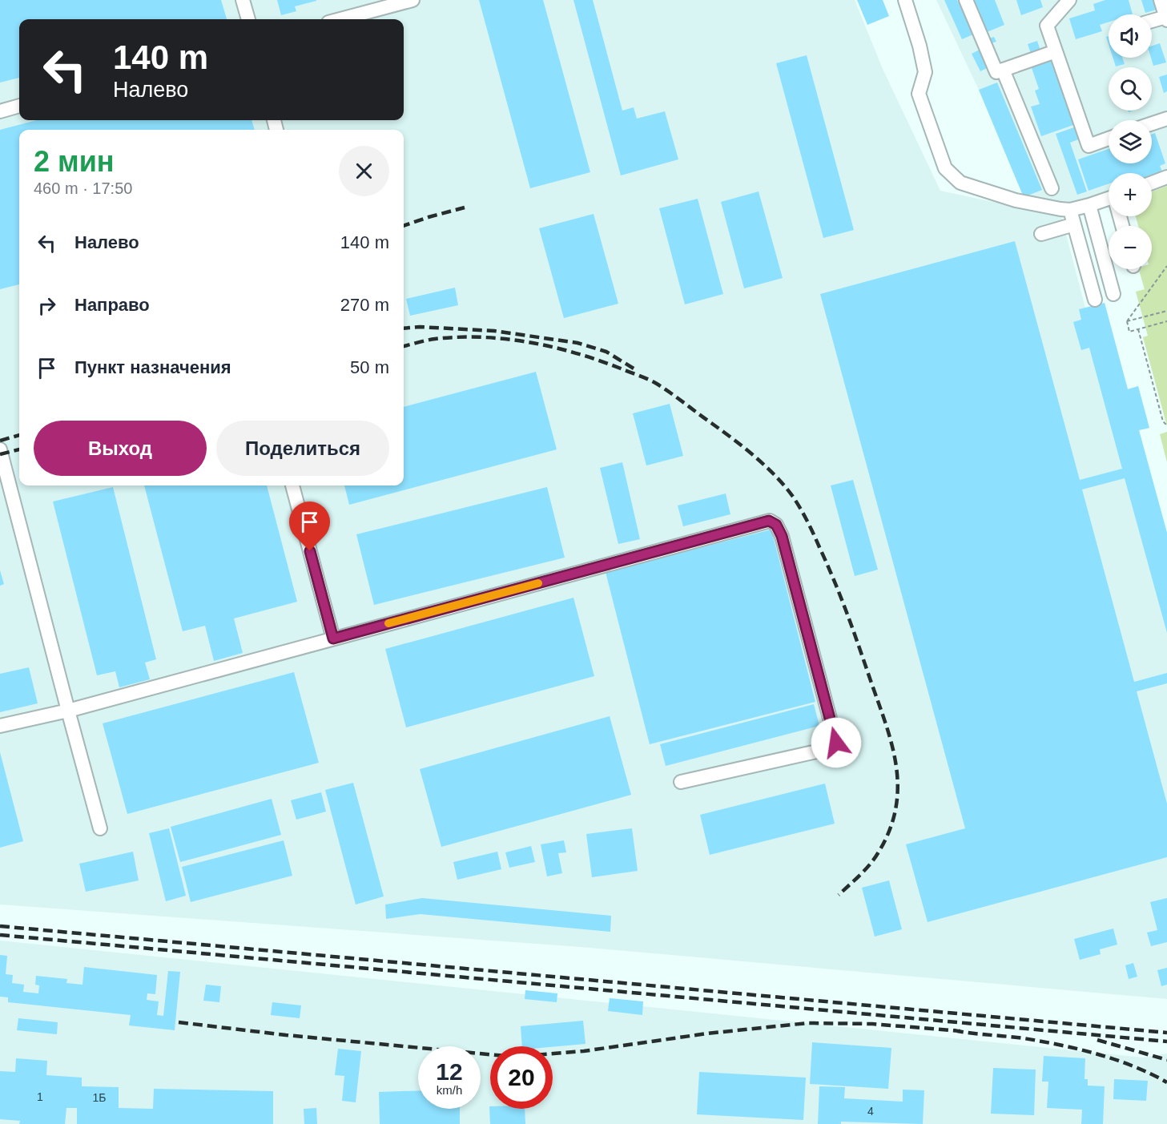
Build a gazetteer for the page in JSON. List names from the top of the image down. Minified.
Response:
{"house_numbers":["1","1Б","4"],"page":{"map_buttons":["+","−"],"turn":["140 m","Налево"],"heading":["2 мин","460 m · 17:50"],"list":[{"name":"Налево","value":"140 m"},{"name":"Направо","value":"270 m"},{"name":"Пункт назначения","value":"50 m"}],"buttons":["Выход","Поделиться"],"speed":"12 km/h","limit":"20"}}
